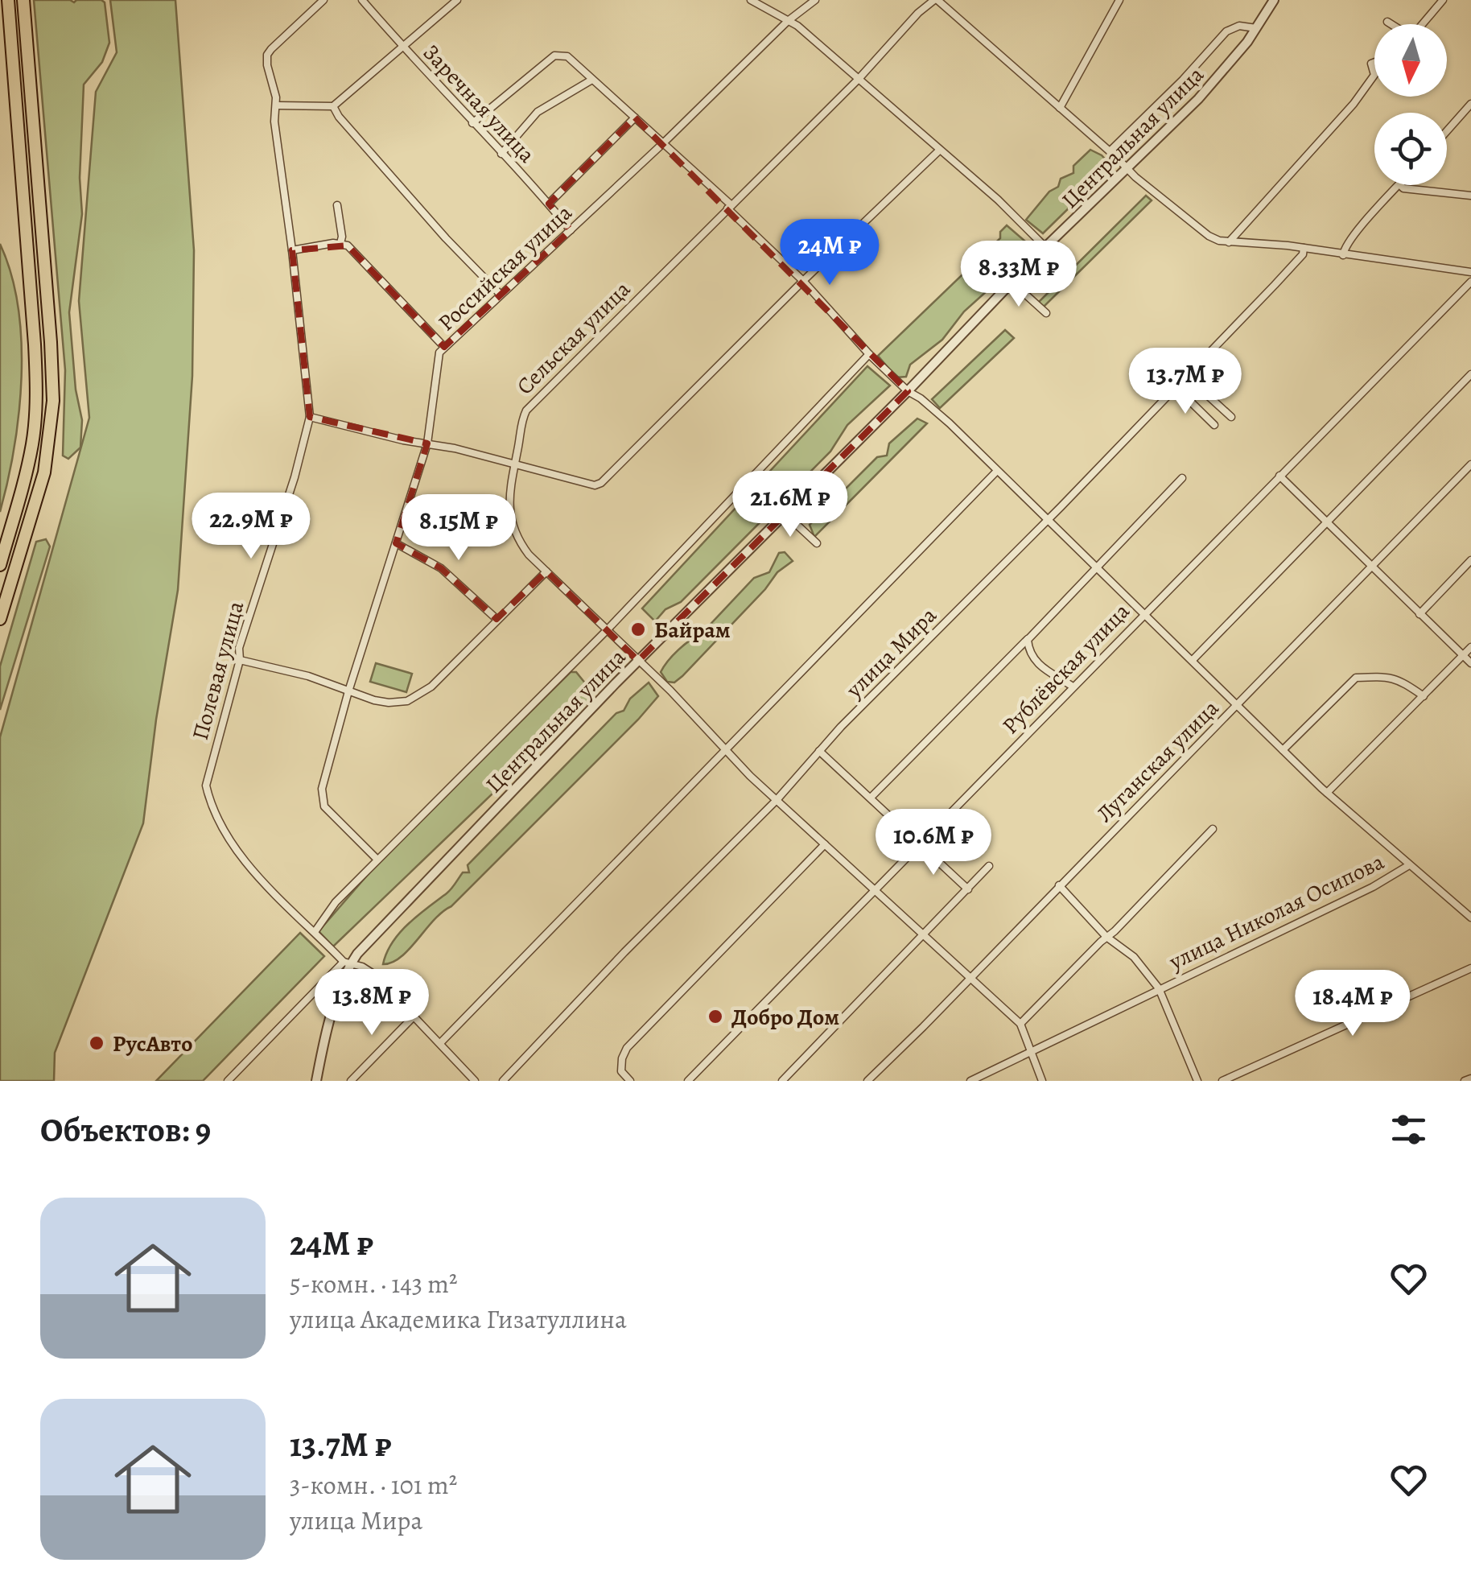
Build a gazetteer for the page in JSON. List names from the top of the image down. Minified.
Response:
{"streets":{"street":["Заречная улица","Центральная улица","Российская улица","Сельская улица","улица Мира","Рублёвская улица","Полевая улица","Луганская улица","улица Николая Осипова"]},"crossings":[["Заречная улица","Российская улица"],["Центральная улица","Сельская улица"],["Центральная улица","Полевая улица"],["Сельская улица","улица Мира"],["Сельская улица","Рублёвская улица"],["Сельская улица","Луганская улица"],["Сельская улица","улица Николая Осипова"]],"places":["Байрам","Добро Дом","РусАвто"],"north":"bottom","page":{"price":["24M ₽","8.33M ₽","13.7M ₽","21.6M ₽","22.9M ₽","8.15M ₽","10.6M ₽","13.8M ₽","18.4M ₽"],"heading":"Объектов: 9","list":[{"name":"24M ₽","note":"5-комн. · 143 m² · улица Академика Гизатуллина"},{"name":"13.7M ₽","note":"3-комн. · 101 m² · улица Мира"}]}}
